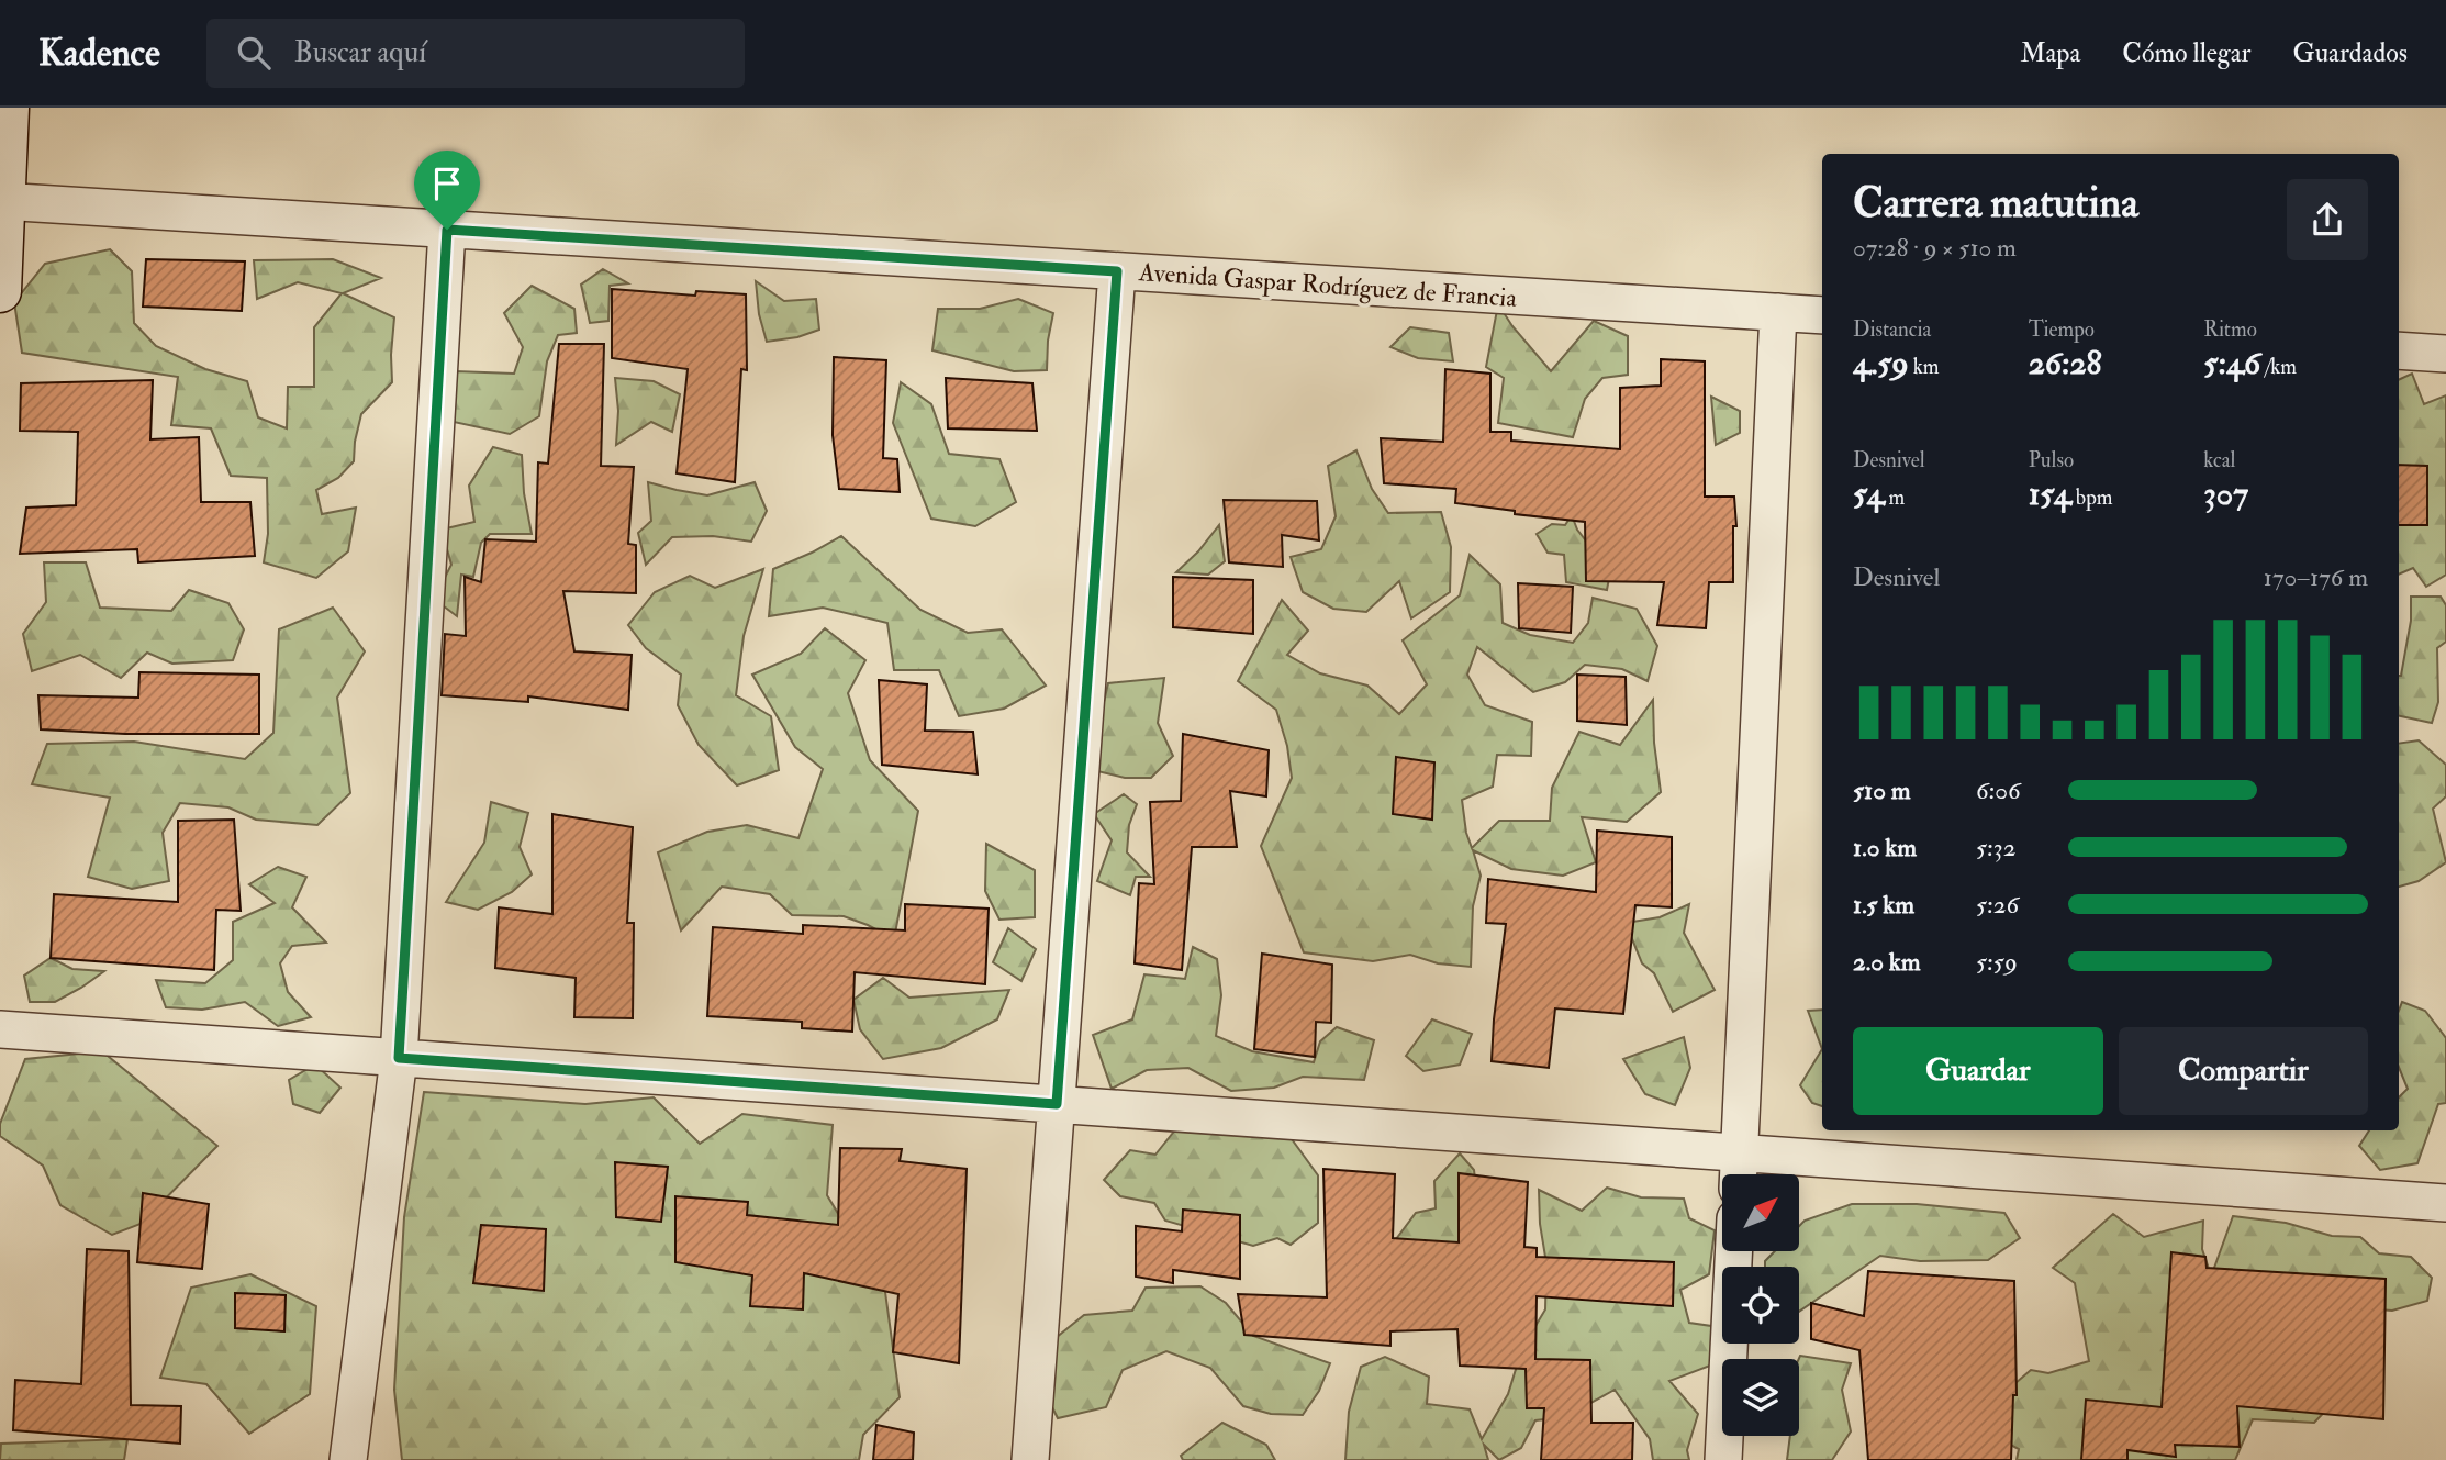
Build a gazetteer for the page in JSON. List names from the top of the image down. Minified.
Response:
{"streets":{"street":["Avenida Gaspar Rodríguez de Francia"]},"north":"top right","page":{"header":"Kadence","search":"Buscar aquí","nav":["Mapa","Cómo llegar","Guardados"],"heading":["Carrera matutina","07:28 · 9 × 510 m"],"stats":[["Distancia","4.59 km"],["Tiempo","26:28"],["Ritmo","5:46 /km"],["Desnivel","54 m"],["Pulso","154 bpm"],["kcal","307"]],"chart":["Desnivel","170–176 m"],"list":[{"name":"510 m","note":"6:06"},{"name":"1.0 km","note":"5:32"},{"name":"1.5 km","note":"5:26"},{"name":"2.0 km","note":"5:59"}],"buttons":["Guardar","Compartir"]}}
